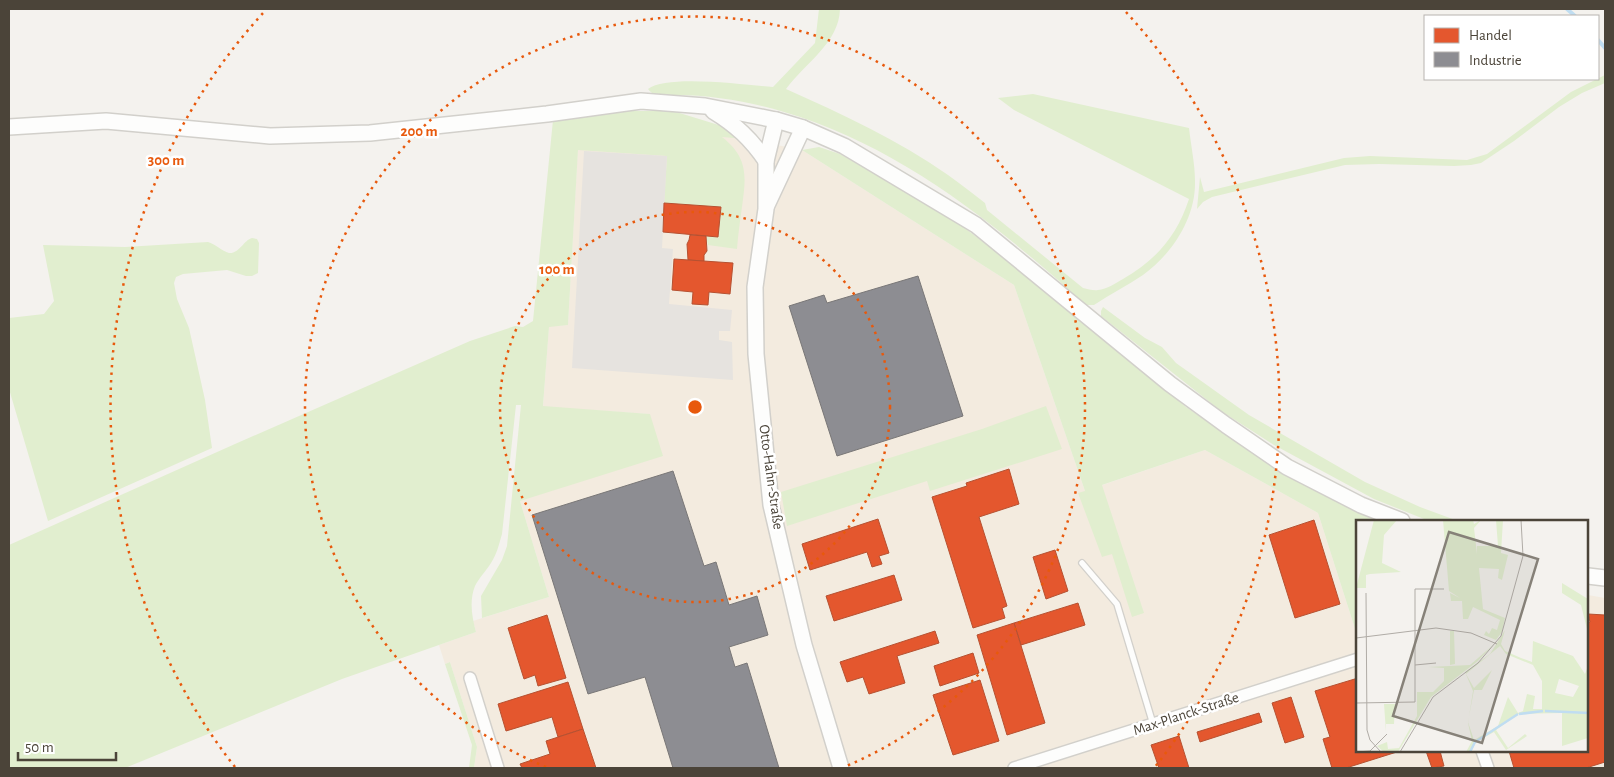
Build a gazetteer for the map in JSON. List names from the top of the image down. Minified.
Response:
{"streets":{"street":["Otto-Hahn-Straße","Max-Planck-Straße"]},"legend":["Handel","Industrie"],"scale_bar":"50 m","rings":["200 m","300 m","100 m"]}
